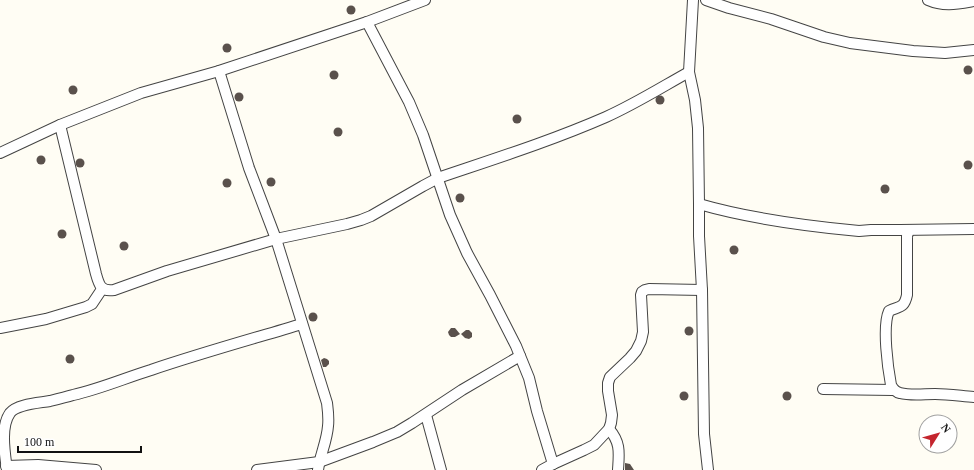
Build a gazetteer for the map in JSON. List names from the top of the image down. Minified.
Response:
{"scale_bar":"100 m","north":"top right"}
